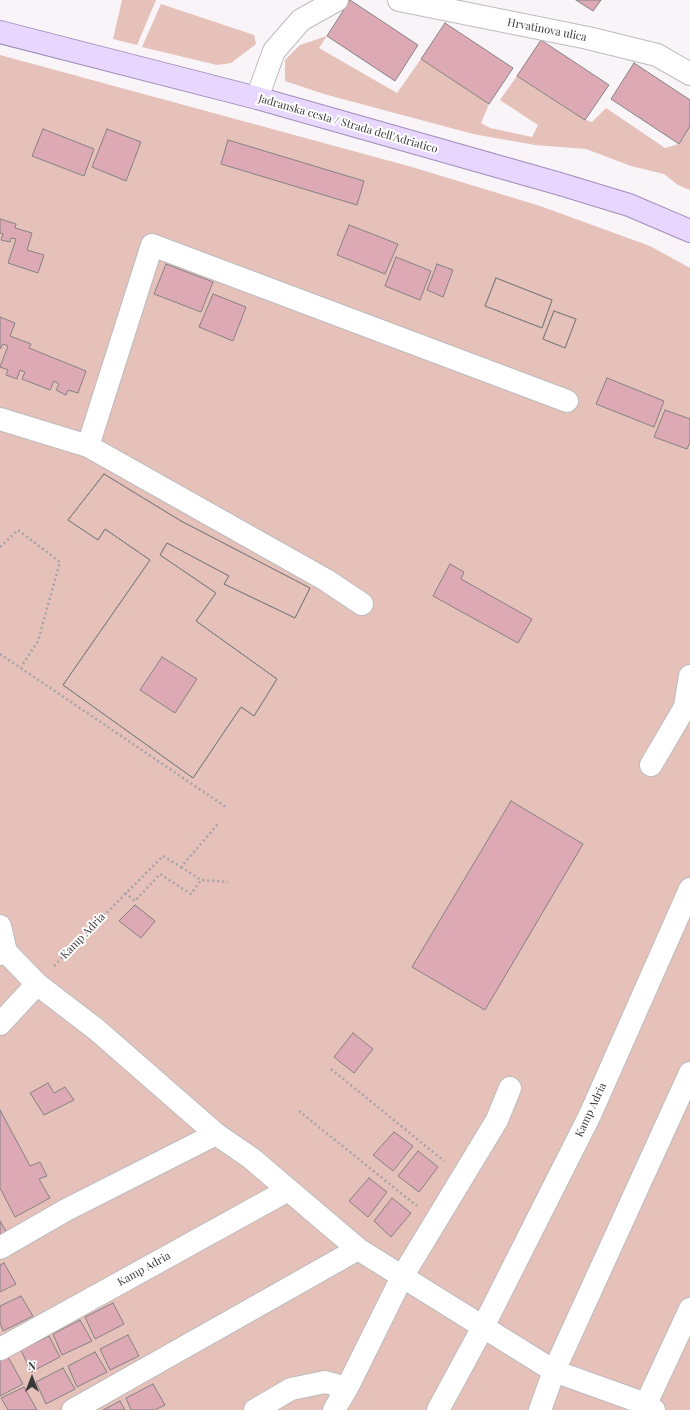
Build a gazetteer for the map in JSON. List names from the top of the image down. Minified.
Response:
{"streets":{"main road":["Jadranska cesta / Strada dell'Adriatico"],"street":["Hrvatinova ulica","Kamp Adria"]},"north":"top"}
